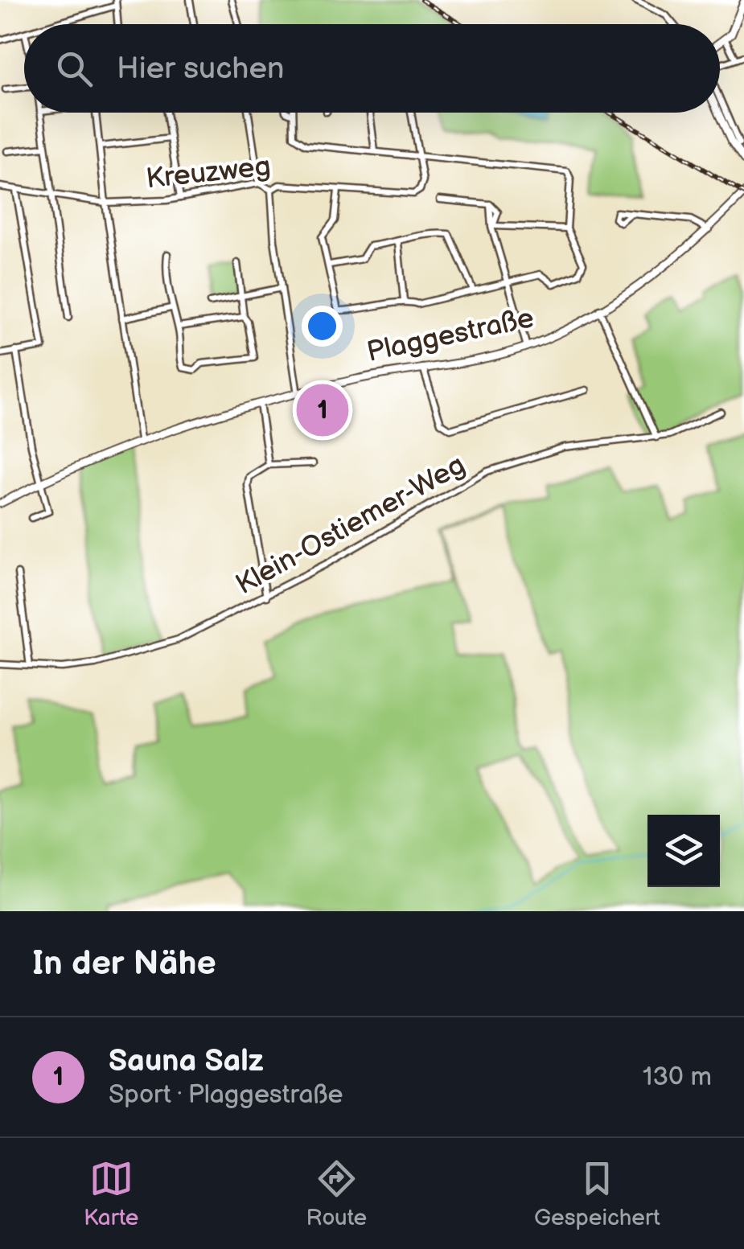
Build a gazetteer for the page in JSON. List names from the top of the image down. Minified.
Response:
{"streets":{"street":["Kreuzweg","Plaggestraße","Klein-Ostiemer-Weg"]},"page":{"search":"Hier suchen","pins":"1","heading":"In der Nähe","list":[{"mark":"1","name":"Sauna Salz","note":"Sport · Plaggestraße","value":"130 m"}],"nav":["Karte","Route","Gespeichert"]}}
